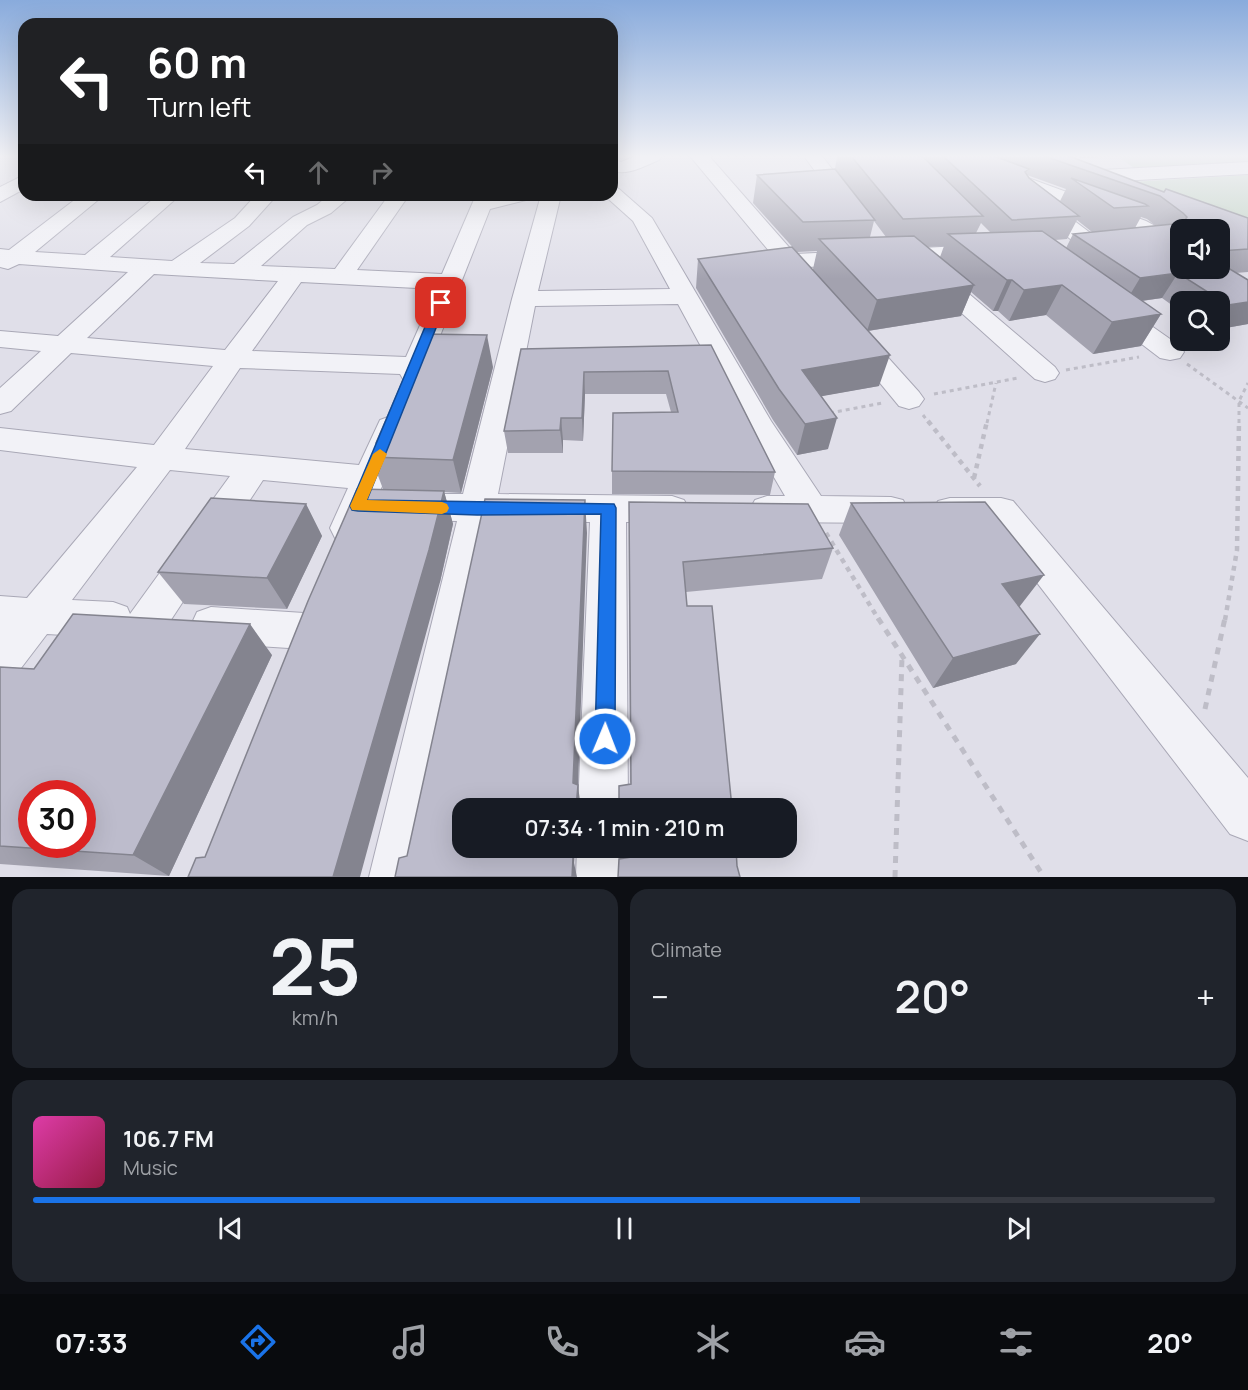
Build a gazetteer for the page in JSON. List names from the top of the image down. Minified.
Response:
{"page":{"turn":["60 m","Turn left"],"limit":"30","trip":"07:34 · 1 min · 210 m","tile":[["25","km/h"],"Climate"],"heat":["−","20°","+"],"song":["106.7 FM","Music"],"tabs":["07:33","20°"]}}
